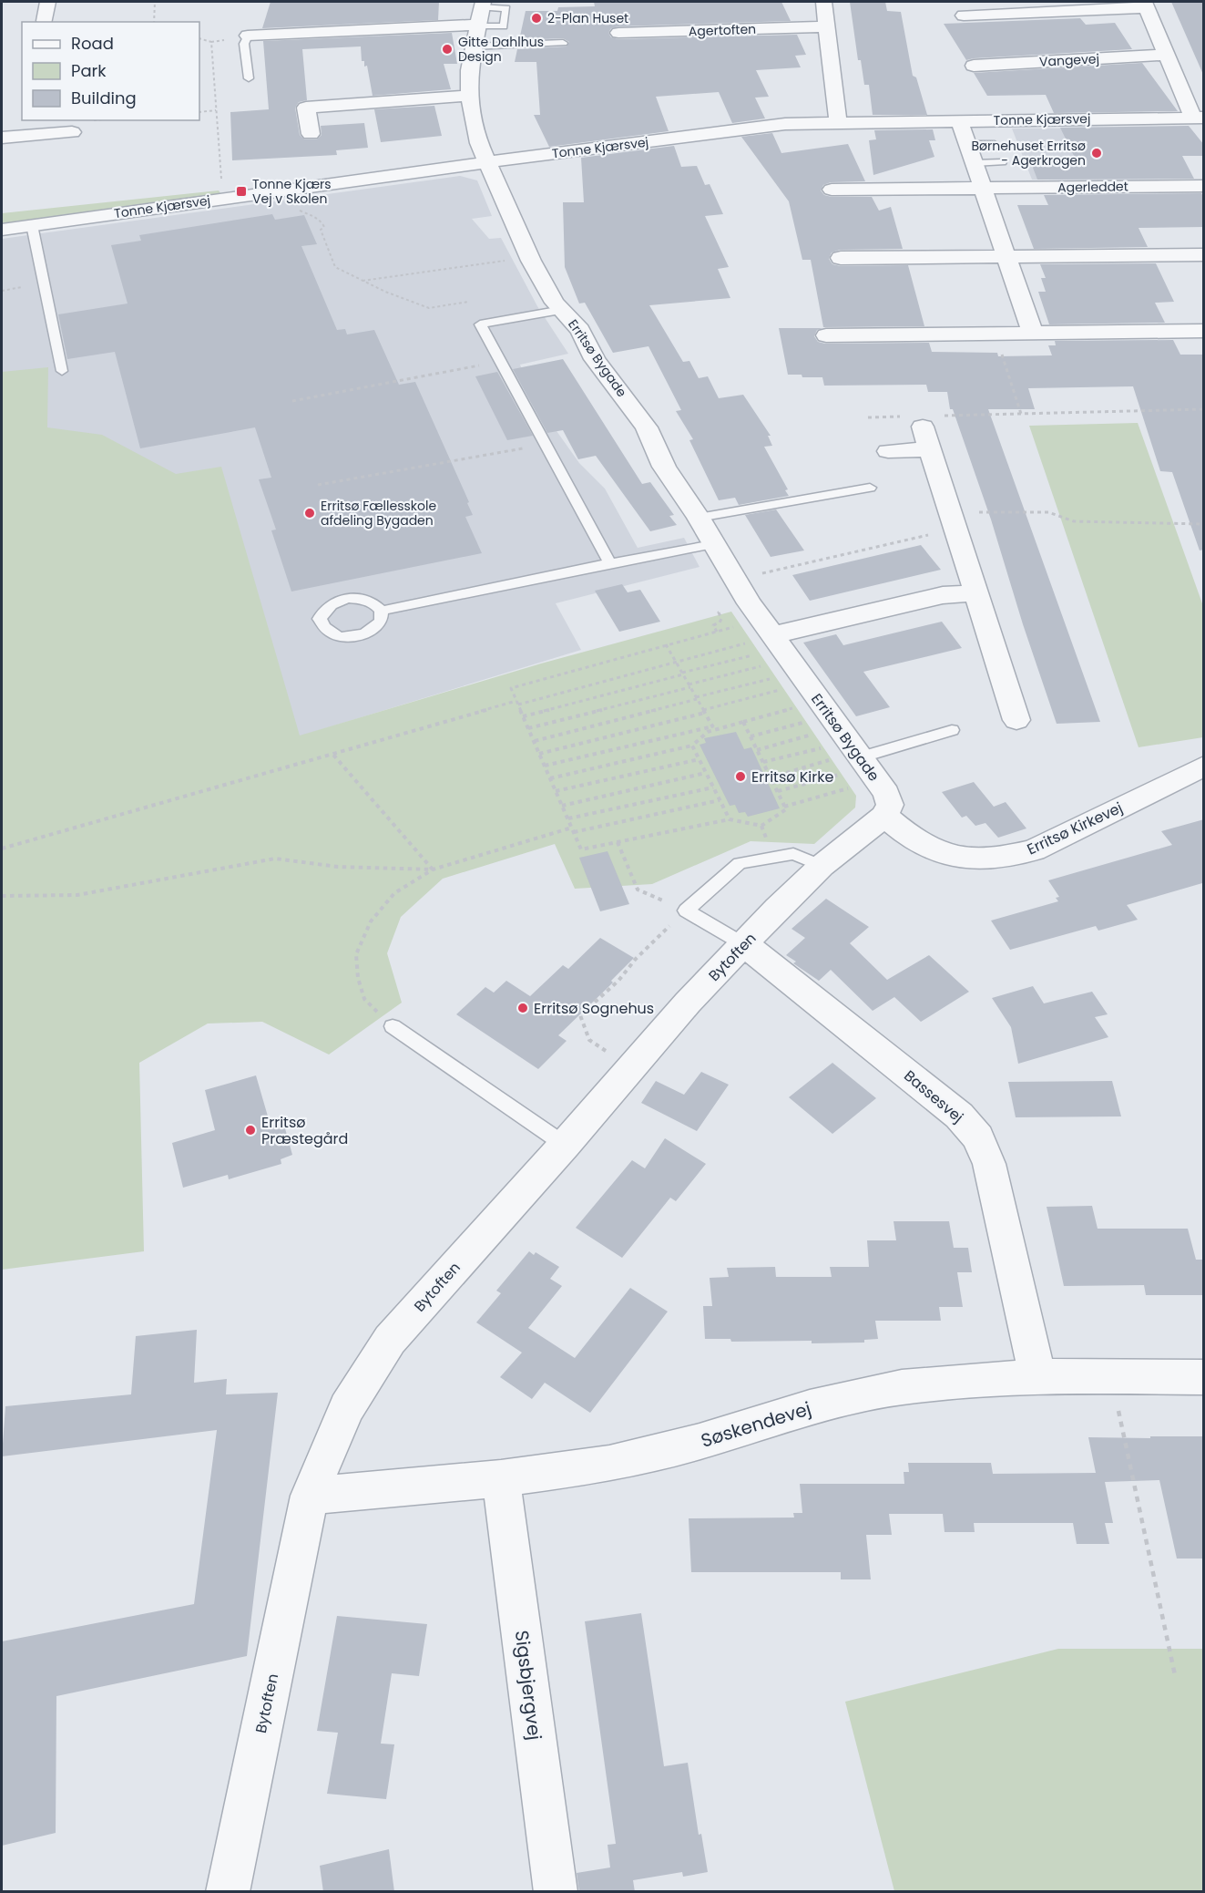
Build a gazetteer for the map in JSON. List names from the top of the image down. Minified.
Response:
{"streets":{"street":["Agertoften","Vangevej","Tonne Kjærsvej","Agerleddet","Erritsø Bygade","Erritsø Kirkevej","Bytoften","Bassesvej","Søskendevej","Sigsbjergvej"]},"crossings":[["Tonne Kjærsvej","Erritsø Bygade"],["Erritsø Bygade","Erritsø Kirkevej"],["Erritsø Bygade","Bytoften"],["Erritsø Kirkevej","Bytoften"],["Bytoften","Bassesvej"],["Bytoften","Søskendevej"],["Bassesvej","Søskendevej"],["Søskendevej","Sigsbjergvej"]],"places":{"other":["2-Plan Huset","Gitte Dahlhus Design","Børnehuset Erritsø - Agerkrogen","Erritsø Fællesskole afdeling Bygaden","Erritsø Kirke","Erritsø Sognehus","Erritsø Præstegård"],"transit":["Tonne Kjærs Vej v Skolen"]},"legend":["Road","Park","Building"]}
